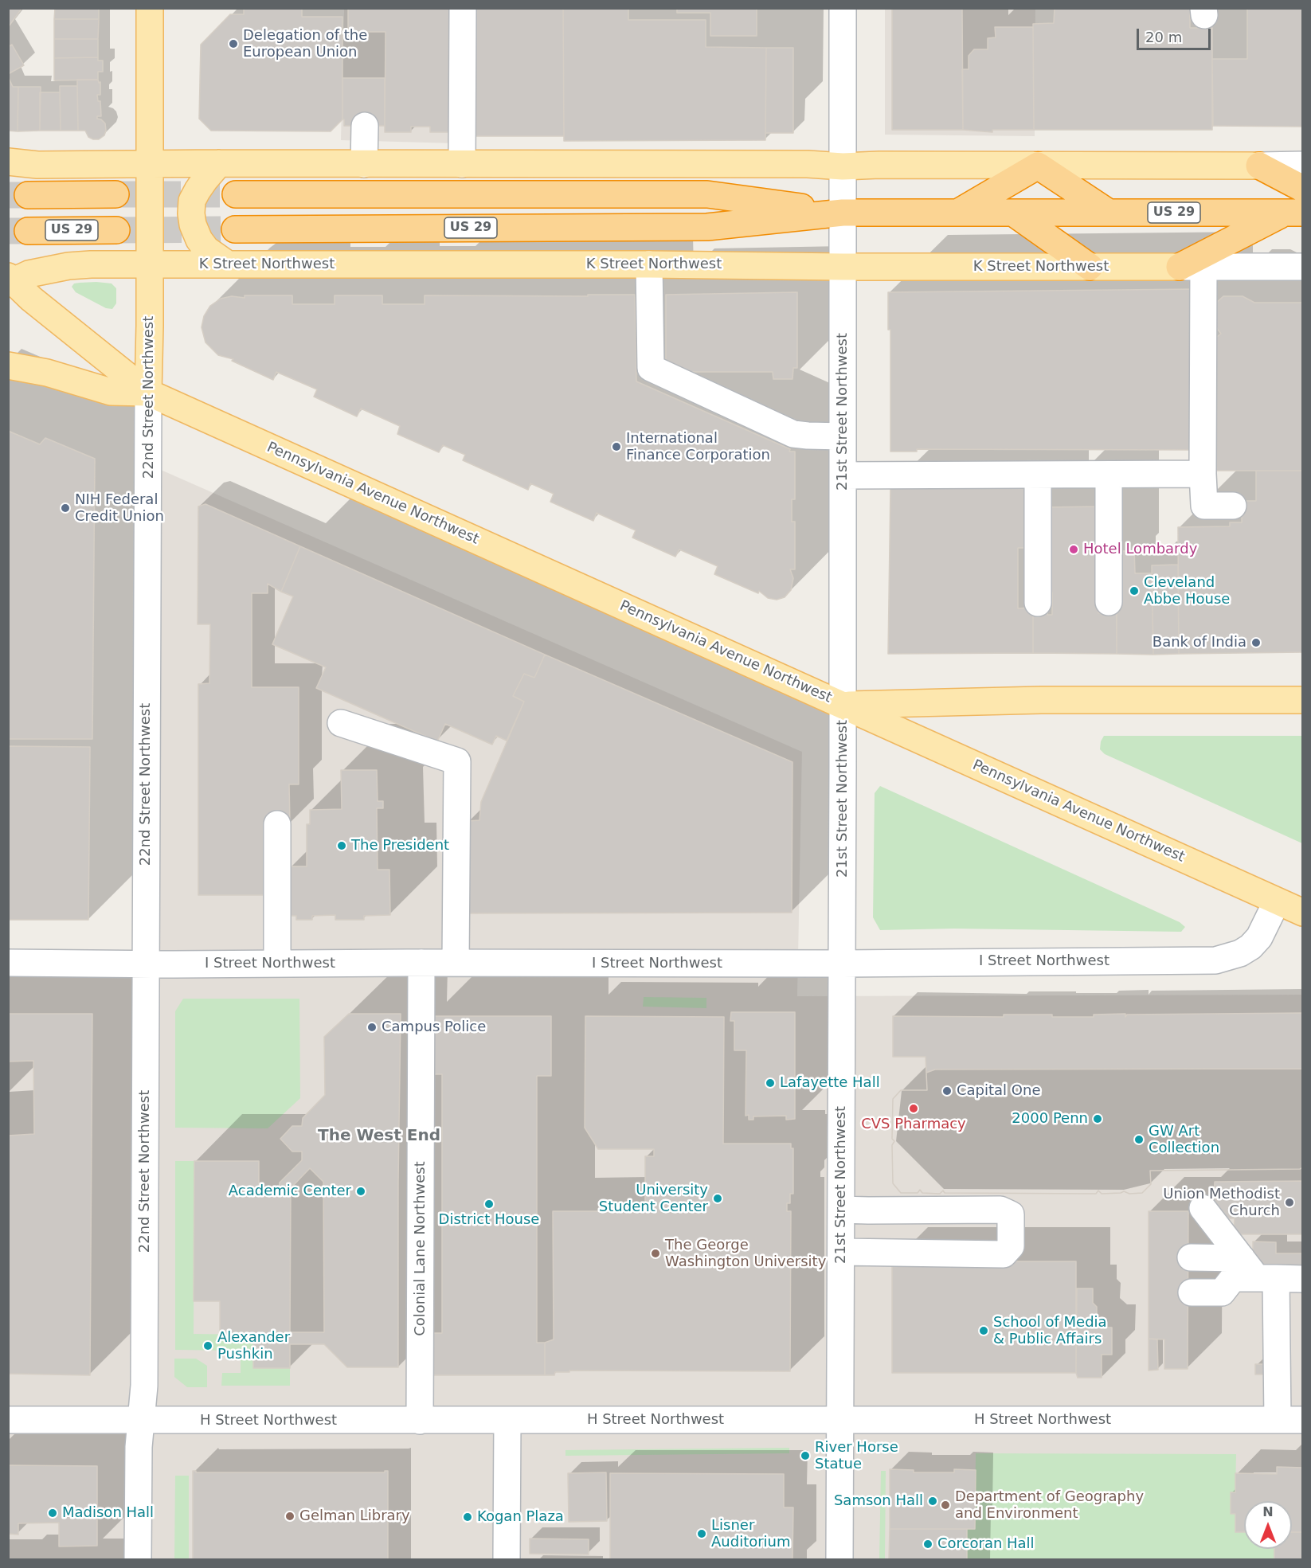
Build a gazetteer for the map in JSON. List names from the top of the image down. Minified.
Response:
{"streets":{"highway":["US 29"],"main road":["K Street Northwest","22nd Street Northwest","Pennsylvania Avenue Northwest"],"street":["21st Street Northwest","I Street Northwest","Colonial Lane Northwest","H Street Northwest"]},"crossings":[["US 29","21st Street Northwest"],["K Street Northwest","22nd Street Northwest"],["K Street Northwest","21st Street Northwest"],["K Street Northwest","Pennsylvania Avenue Northwest"],["22nd Street Northwest","Pennsylvania Avenue Northwest"],["22nd Street Northwest","I Street Northwest"],["22nd Street Northwest","H Street Northwest"],["21st Street Northwest","Pennsylvania Avenue Northwest"],["21st Street Northwest","I Street Northwest"],["21st Street Northwest","H Street Northwest"],["Pennsylvania Avenue Northwest","I Street Northwest"],["I Street Northwest","Colonial Lane Northwest"],["Colonial Lane Northwest","H Street Northwest"]],"districts":["The West End"],"places":["Delegation of the European Union","International Finance Corporation","NIH Federal Credit Union","Hotel Lombardy","Cleveland Abbe House","Bank of India","The President","Campus Police","Lafayette Hall","Capital One","CVS Pharmacy","2000 Penn","GW Art Collection","Academic Center","University Student Center","Union Methodist Church","District House","The George Washington University","School of Media & Public Affairs","Alexander Pushkin","River Horse Statue","Samson Hall","Department of Geography and Environment","Madison Hall","Gelman Library","Kogan Plaza","Lisner Auditorium","Corcoran Hall"],"scale_bar":"20 m","north":"top"}
